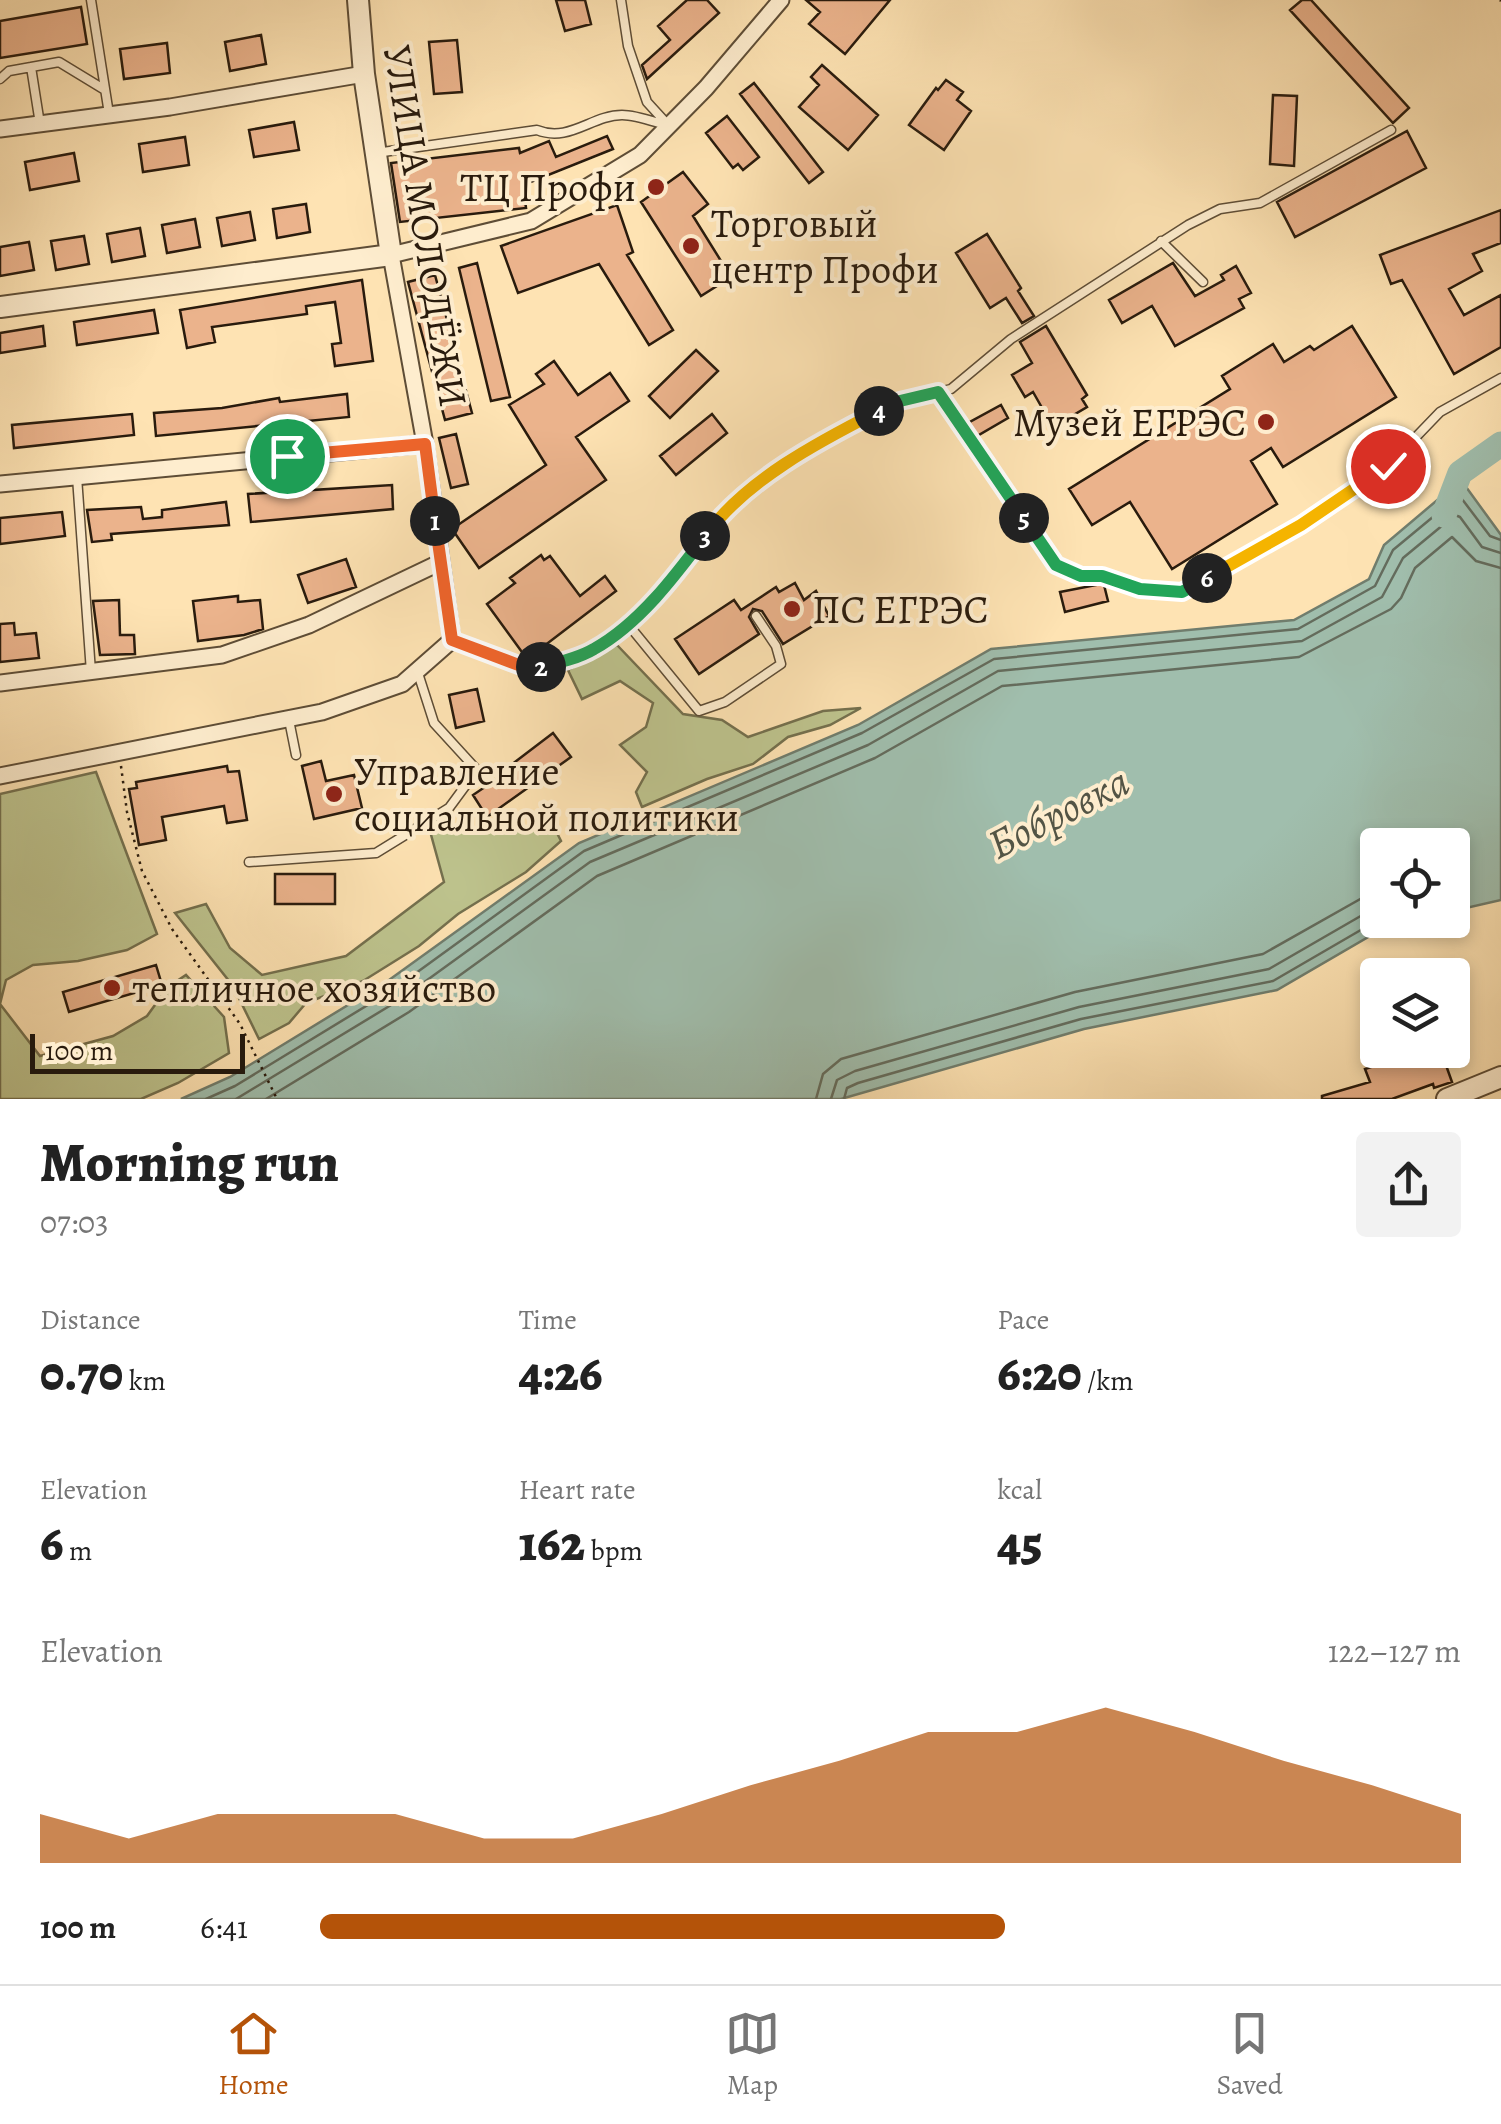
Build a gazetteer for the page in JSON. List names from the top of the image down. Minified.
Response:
{"streets":{"street":["УЛИЦА МОЛОДЁЖИ"]},"water":["Бобровка"],"places":["ТЦ Профи","Торговый центр Профи","Музей ЕГРЭС","ПС ЕГРЭС","Управление социальной политики","тепличное хозяйство"],"scale_bar":"100 m","page":{"pins":["4","5","1","3","6","2"],"scale":"100 m","heading":["Morning run","07:03"],"stats":[["Distance","0.70 km"],["Time","4:26"],["Pace","6:20 /km"],["Elevation","6 m"],["Heart rate","162 bpm"],["kcal","45"]],"chart":["Elevation","122–127 m"],"list":[{"name":"100 m","note":"6:41"}],"tabs":["Home","Map","Saved"]}}
